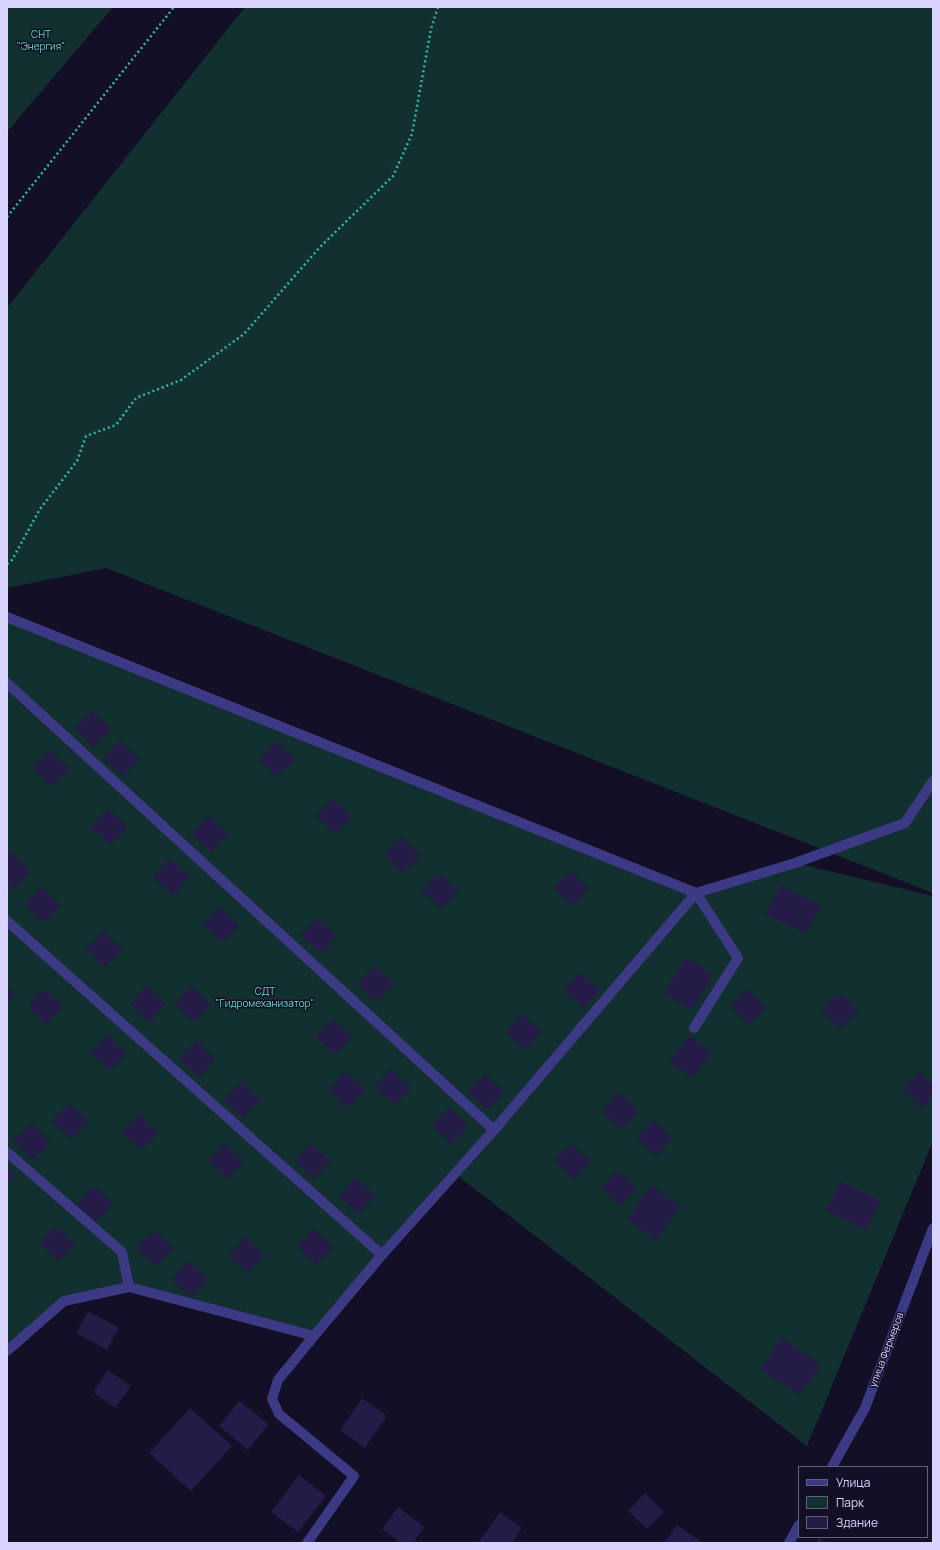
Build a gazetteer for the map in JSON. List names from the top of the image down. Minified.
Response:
{"streets":{"street":["улица Фермеров"]},"parks":["СНТ \"Энергия\"","СДТ \"Гидромеханизатор\""],"legend":["Улица","Парк","Здание"]}
